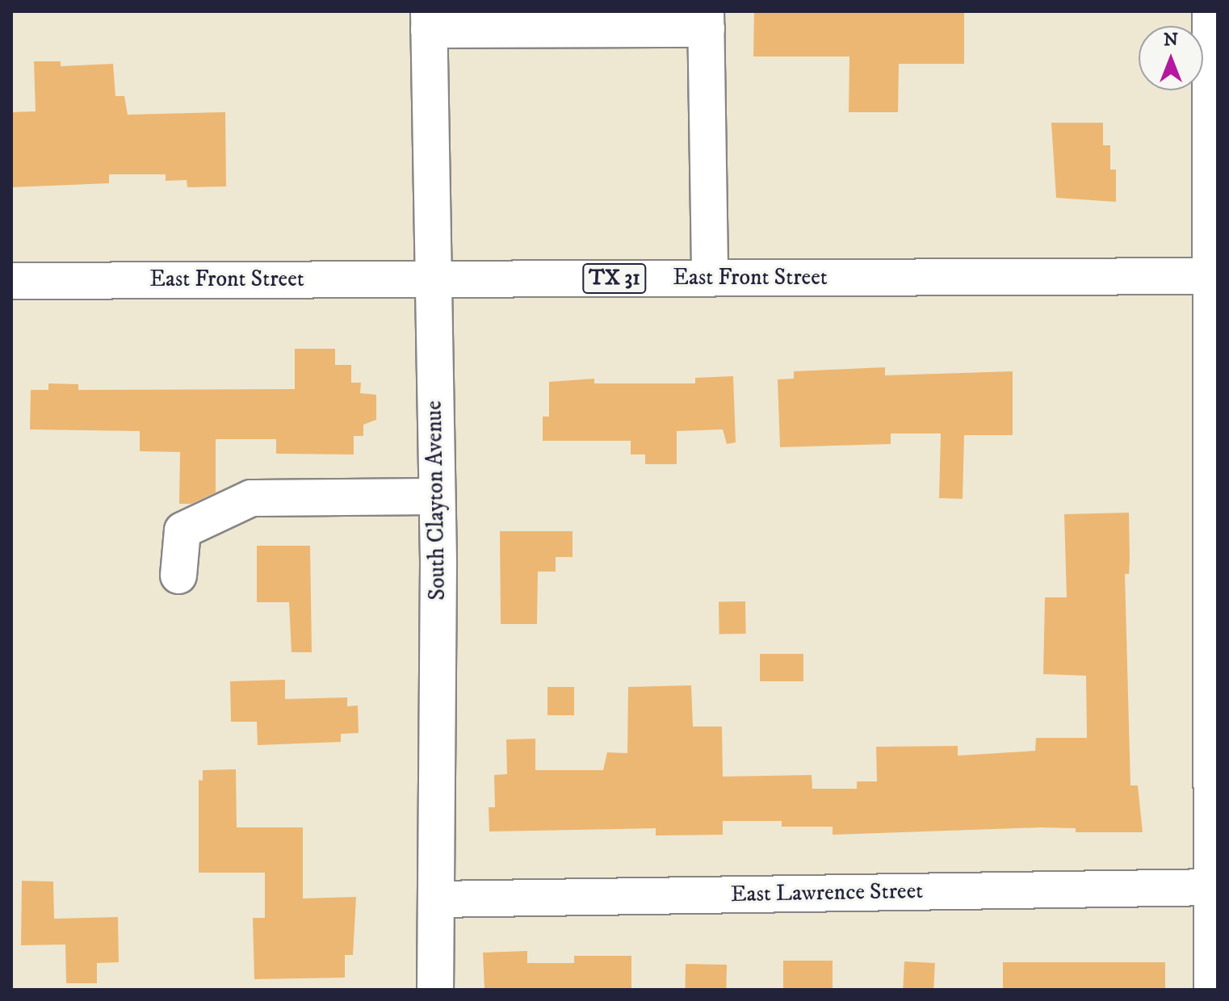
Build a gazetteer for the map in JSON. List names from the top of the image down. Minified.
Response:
{"streets":{"street":["East Front Street","TX 31","South Clayton Avenue","East Lawrence Street"]},"crossings":[["East Front Street","South Clayton Avenue"],["South Clayton Avenue","East Lawrence Street"]],"north":"top"}
